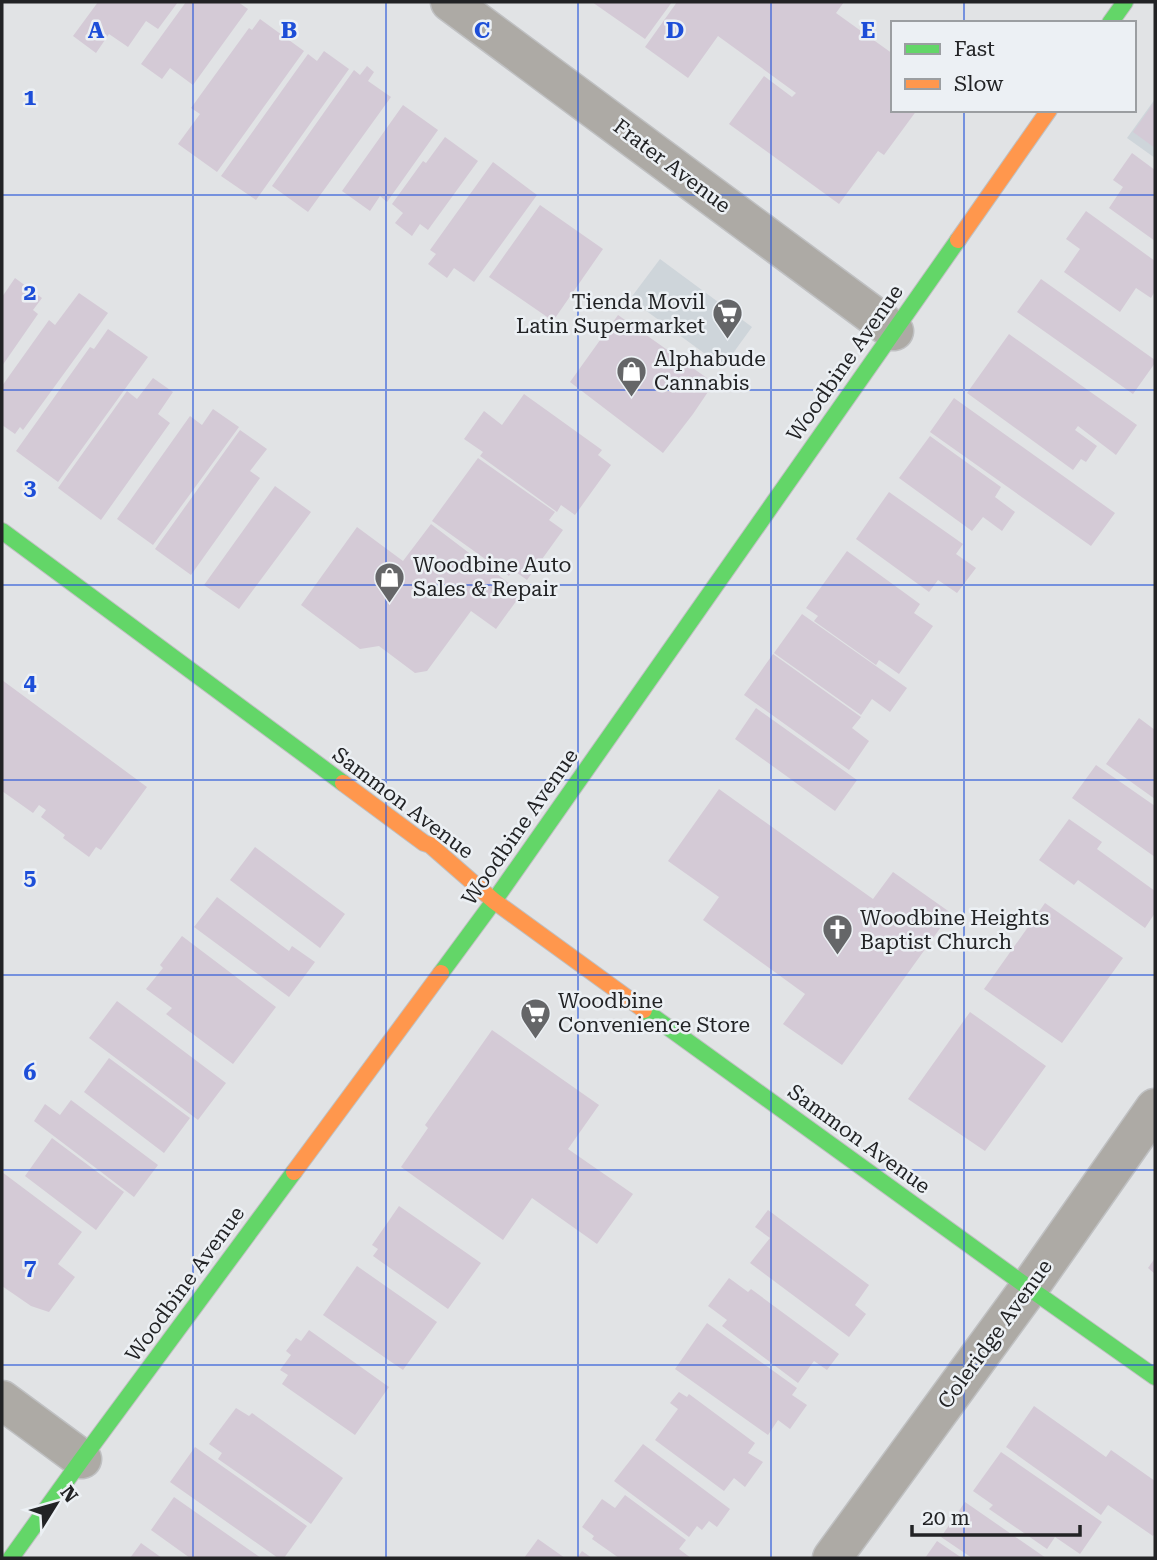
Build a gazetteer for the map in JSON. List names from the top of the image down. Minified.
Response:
{"streets":{"main road":["Woodbine Avenue","Sammon Avenue"],"street":["Frater Avenue","Coleridge Avenue"]},"crossings":[["Frater Avenue","Woodbine Avenue"],["Woodbine Avenue","Sammon Avenue"],["Sammon Avenue","Coleridge Avenue"]],"places":{"supermarket":["Tienda Movil Latin Supermarket","Woodbine Convenience Store"],"shop":["Alphabude Cannabis","Woodbine Auto Sales & Repair"],"church":["Woodbine Heights Baptist Church"]},"legend":["Fast","Slow"],"scale_bar":"20 m","north":"top right","grid":{"columns":["A","B","C","D","E"],"rows":["1","2","3","4","5","6","7"]}}
